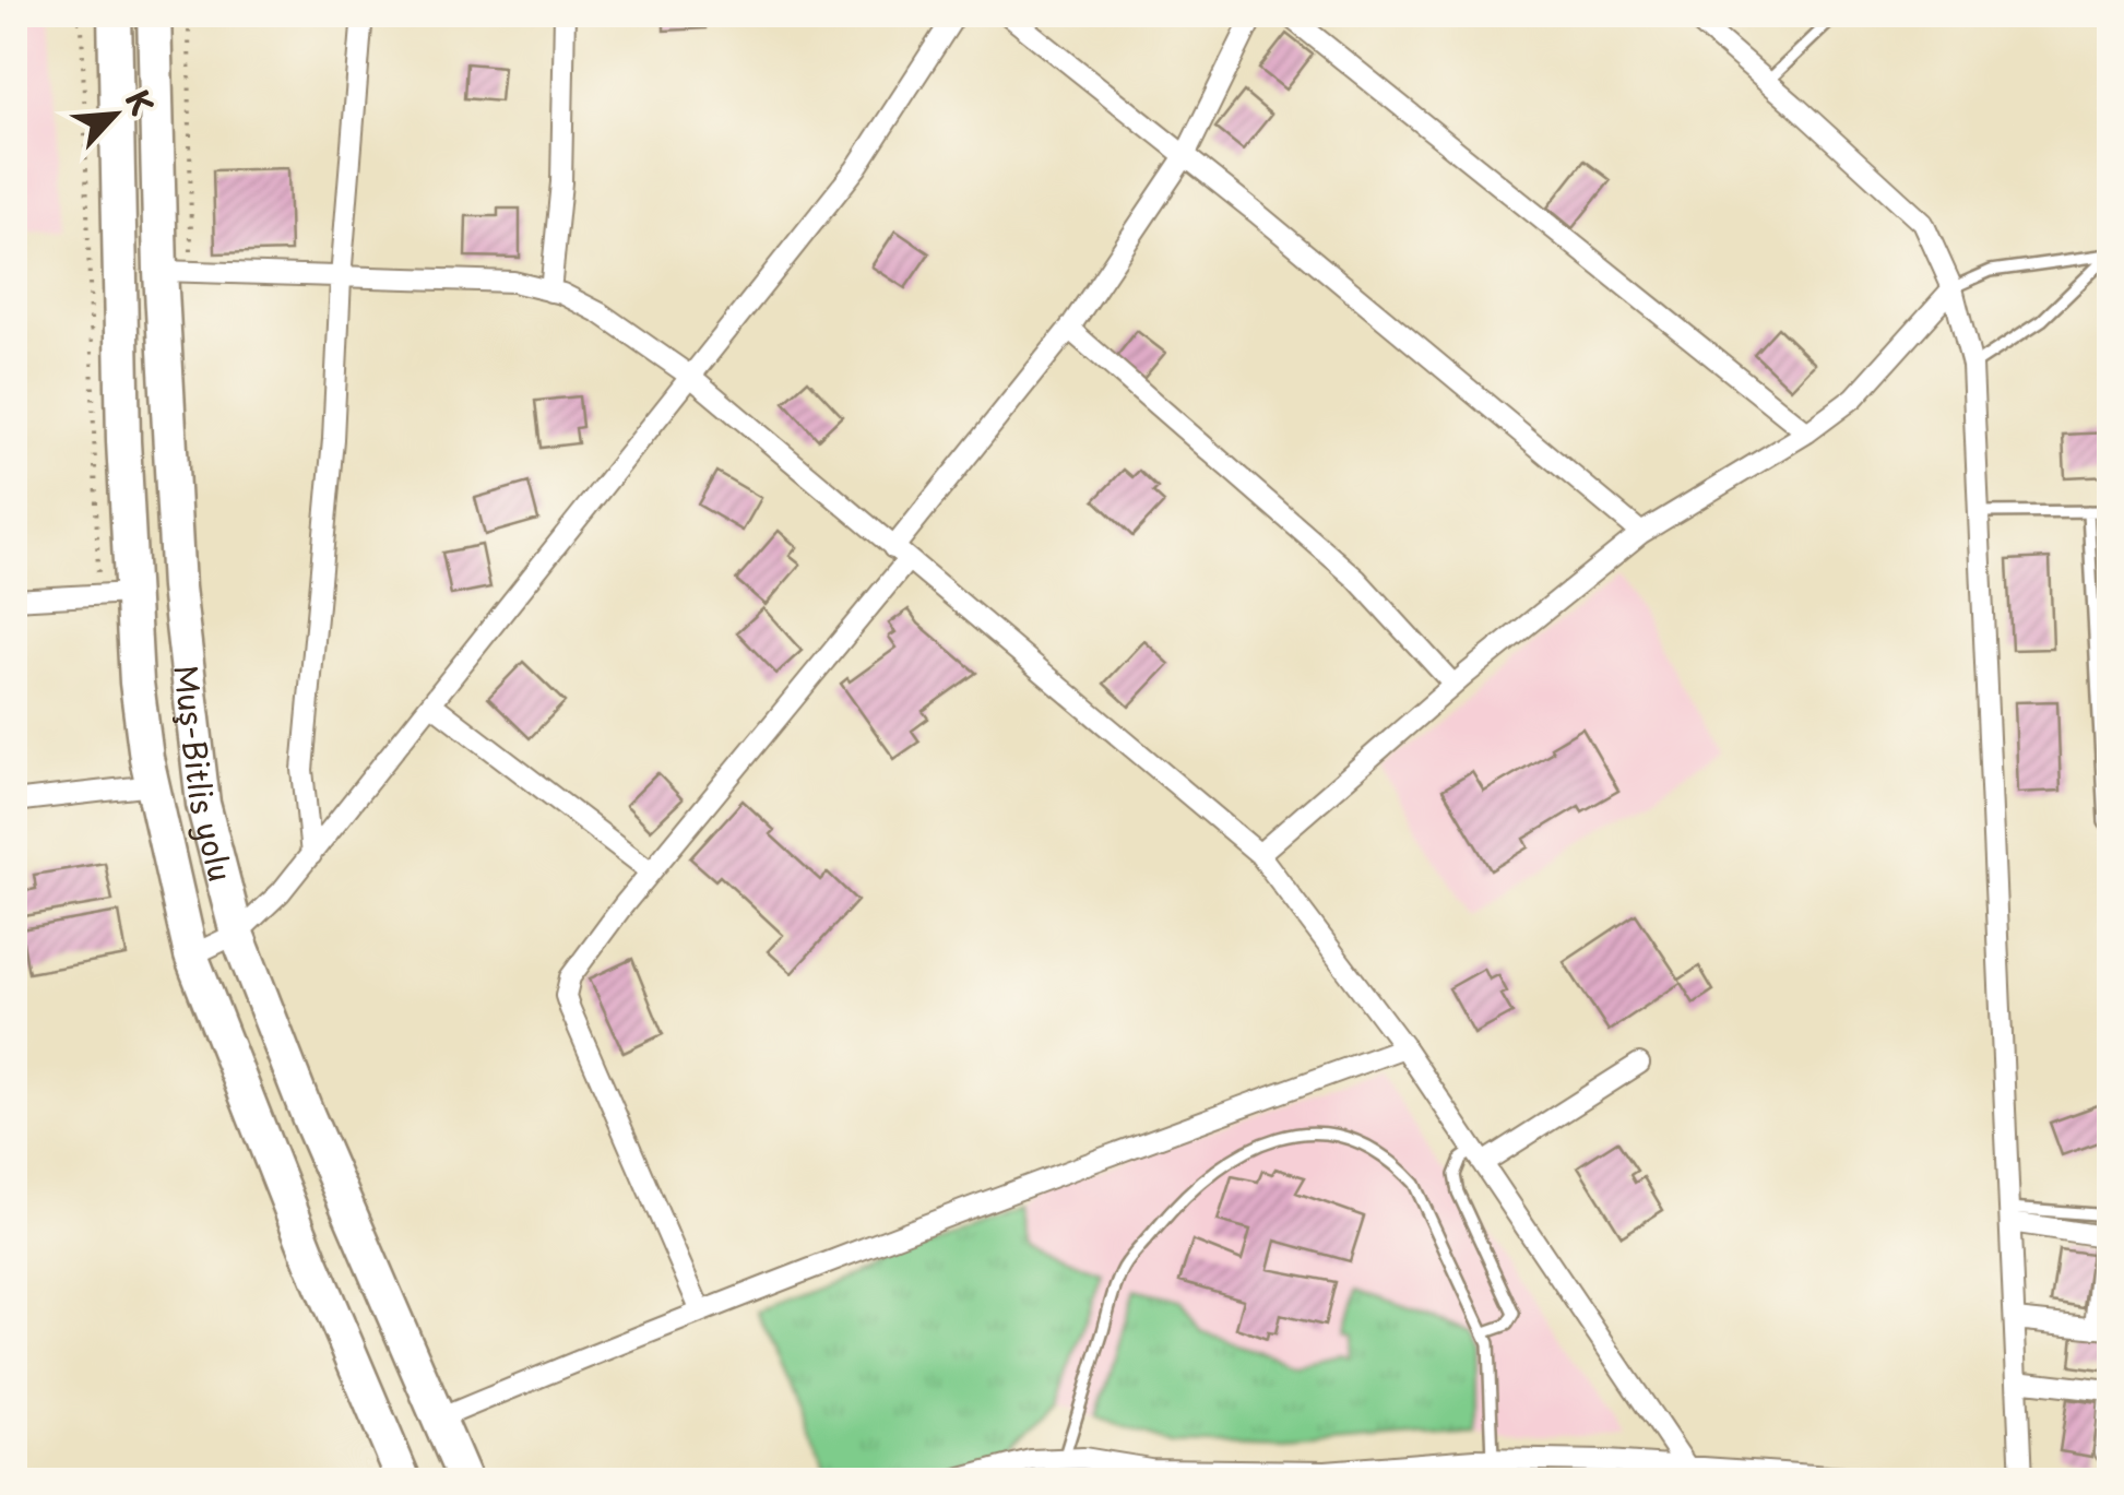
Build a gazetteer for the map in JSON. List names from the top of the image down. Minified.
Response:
{"streets":{"highway":["Muş-Bitlis yolu"]},"north":"top right"}
